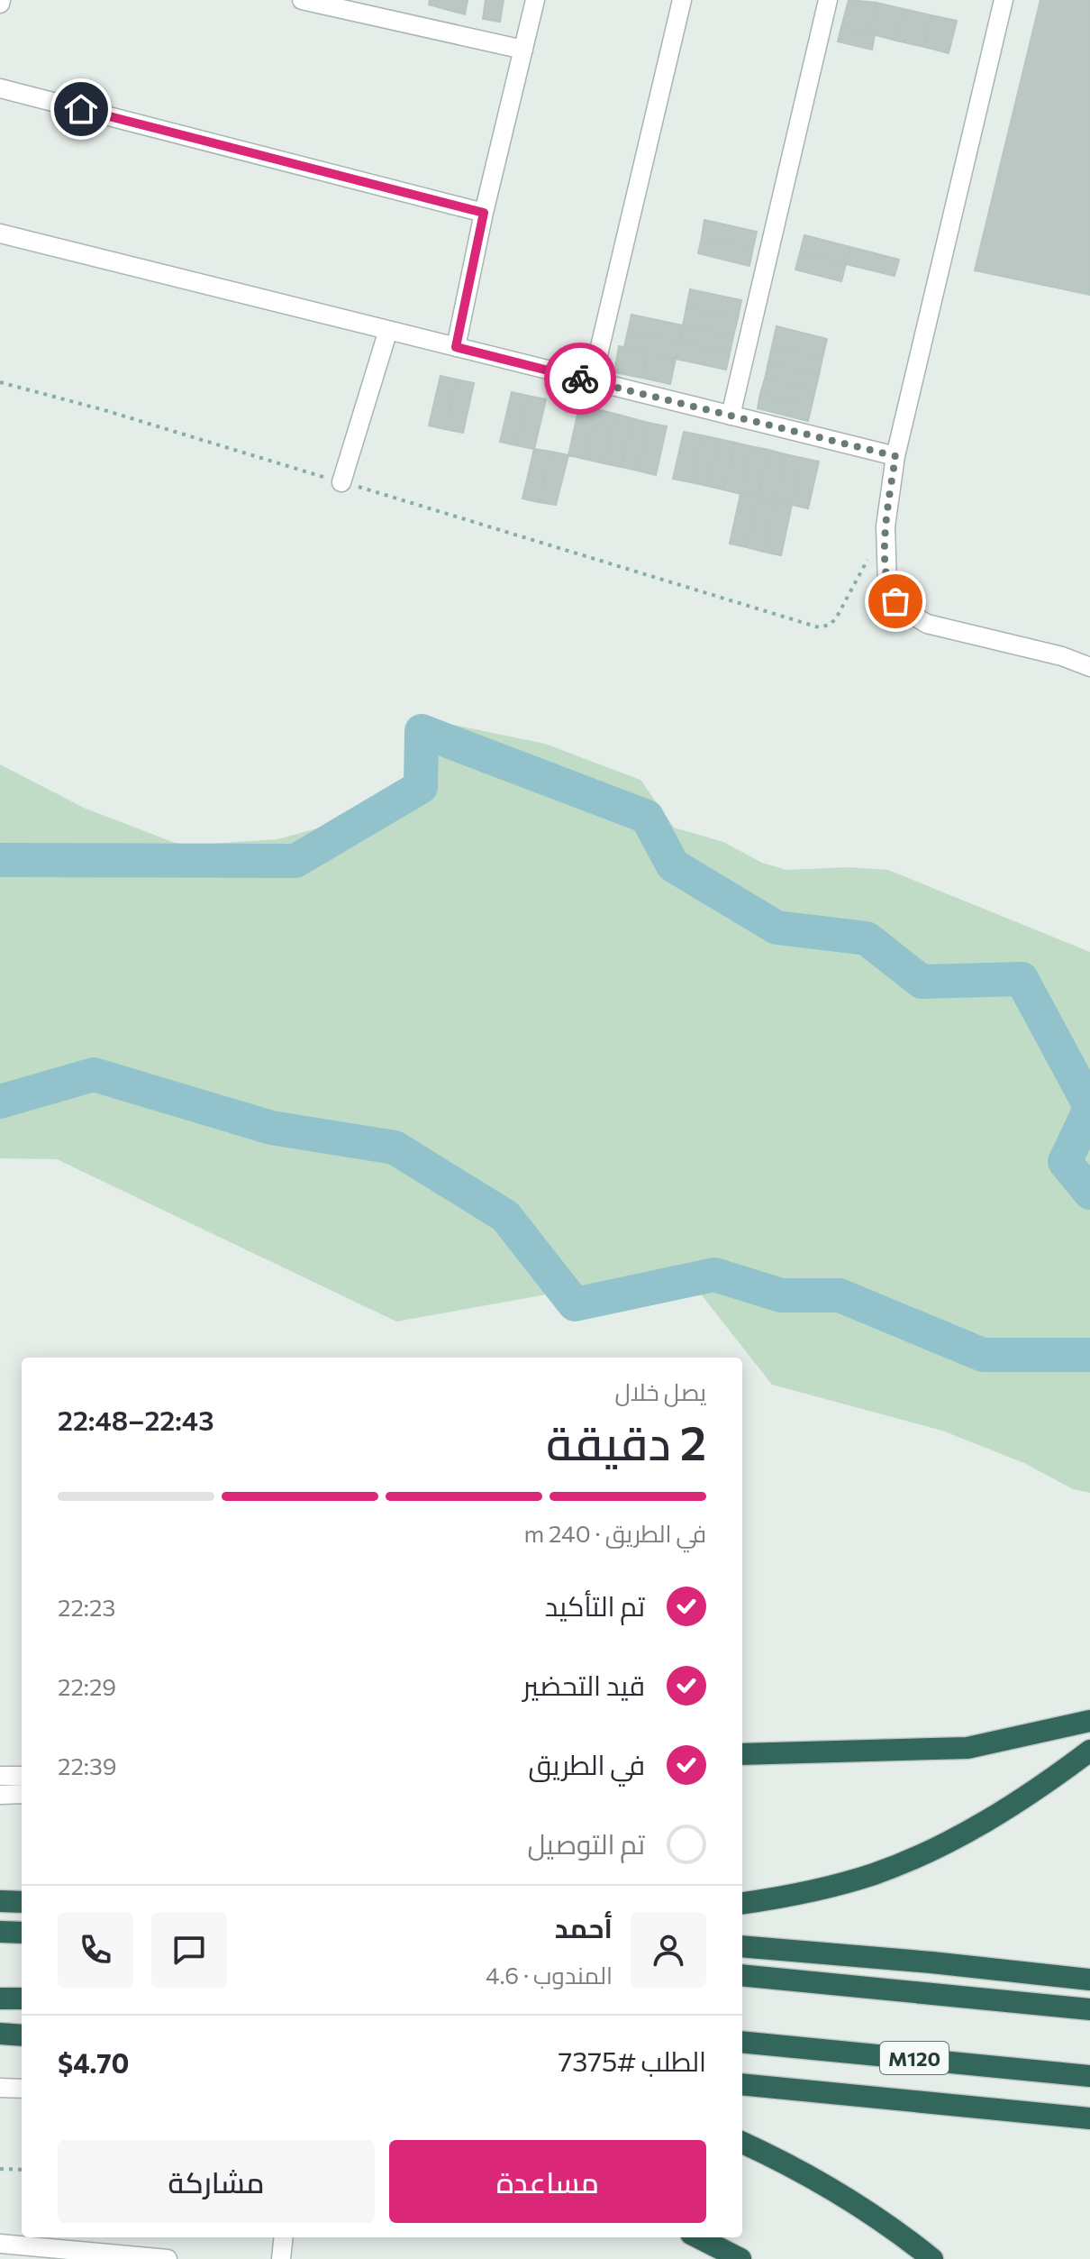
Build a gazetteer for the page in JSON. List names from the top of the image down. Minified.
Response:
{"streets":{"highway":["M120"]},"page":{"heading":["2 دقيقة","يصل خلال","22:43–22:48"],"panel":["أحمد","المندوب · 4.6","الطلب #7375","$4.70"],"bar":"في الطريق · 240 m","list":[["تم التأكيد","22:23"],["قيد التحضير","22:29"],["في الطريق","22:39"],"تم التوصيل"],"buttons":["مساعدة","مشاركة"]}}
